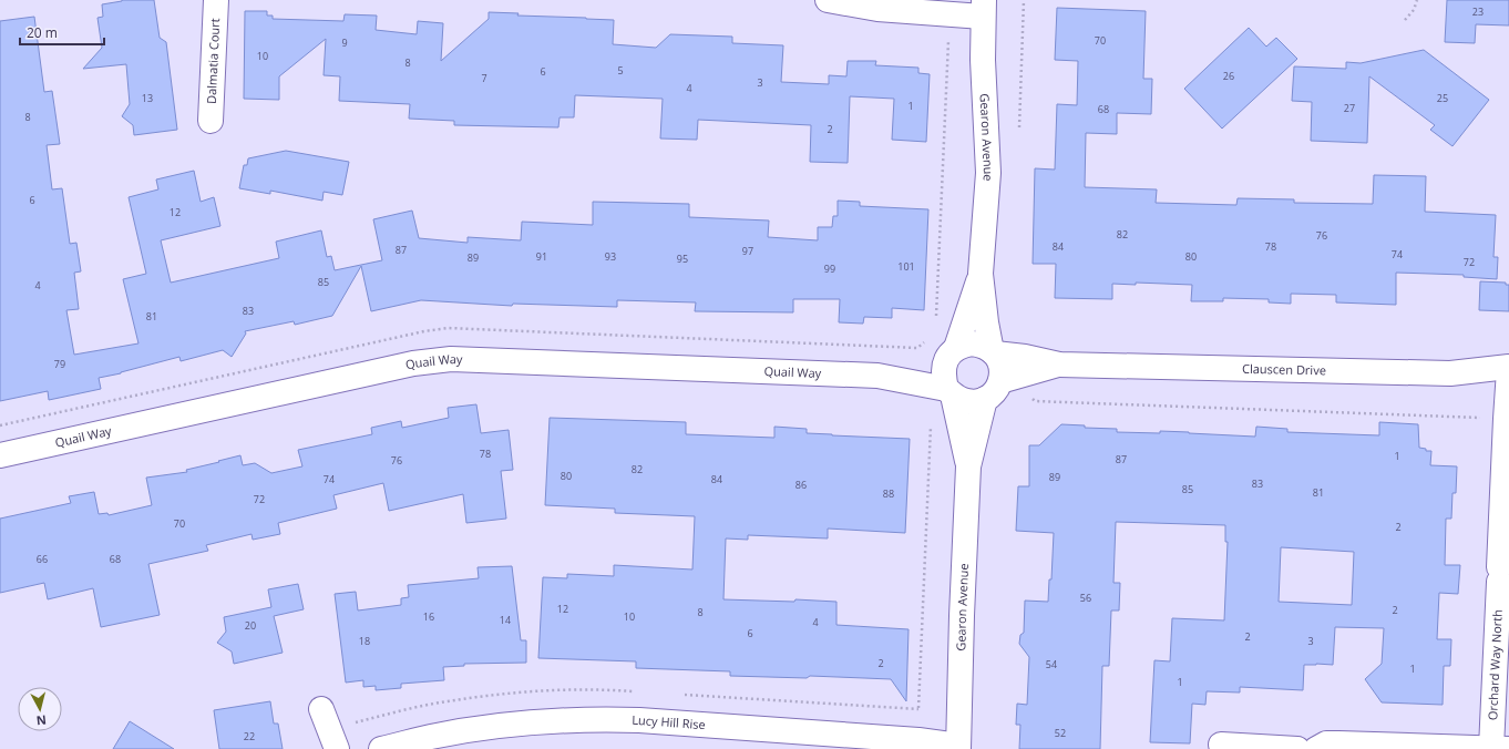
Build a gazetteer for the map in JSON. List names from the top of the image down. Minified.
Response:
{"streets":{"street":["Dalmatia Court","Gearon Avenue","Quail Way","Clauscen Drive","Orchard Way North","Lucy Hill Rise"]},"crossings":[["Gearon Avenue","Quail Way"],["Gearon Avenue","Clauscen Drive"],["Gearon Avenue","Lucy Hill Rise"],["Quail Way","Clauscen Drive"],["Clauscen Drive","Orchard Way North"]],"house_numbers":["23","70","9","10","8","5","6","26","7","3","4","13","25","1","27","68","8","2","6","12","82","76","84","78","87","97","74","91","93","80","89","95","72","101","99","85","4","83","81","79","78","1","87","76","82","80","89","74","84","83","86","85","81","88","72","70","2","66","68","56","12","2","8","16","10","14","4","20","6","2","18","3","2","54","1","1","52","22"],"scale_bar":"20 m","north":"bottom"}
